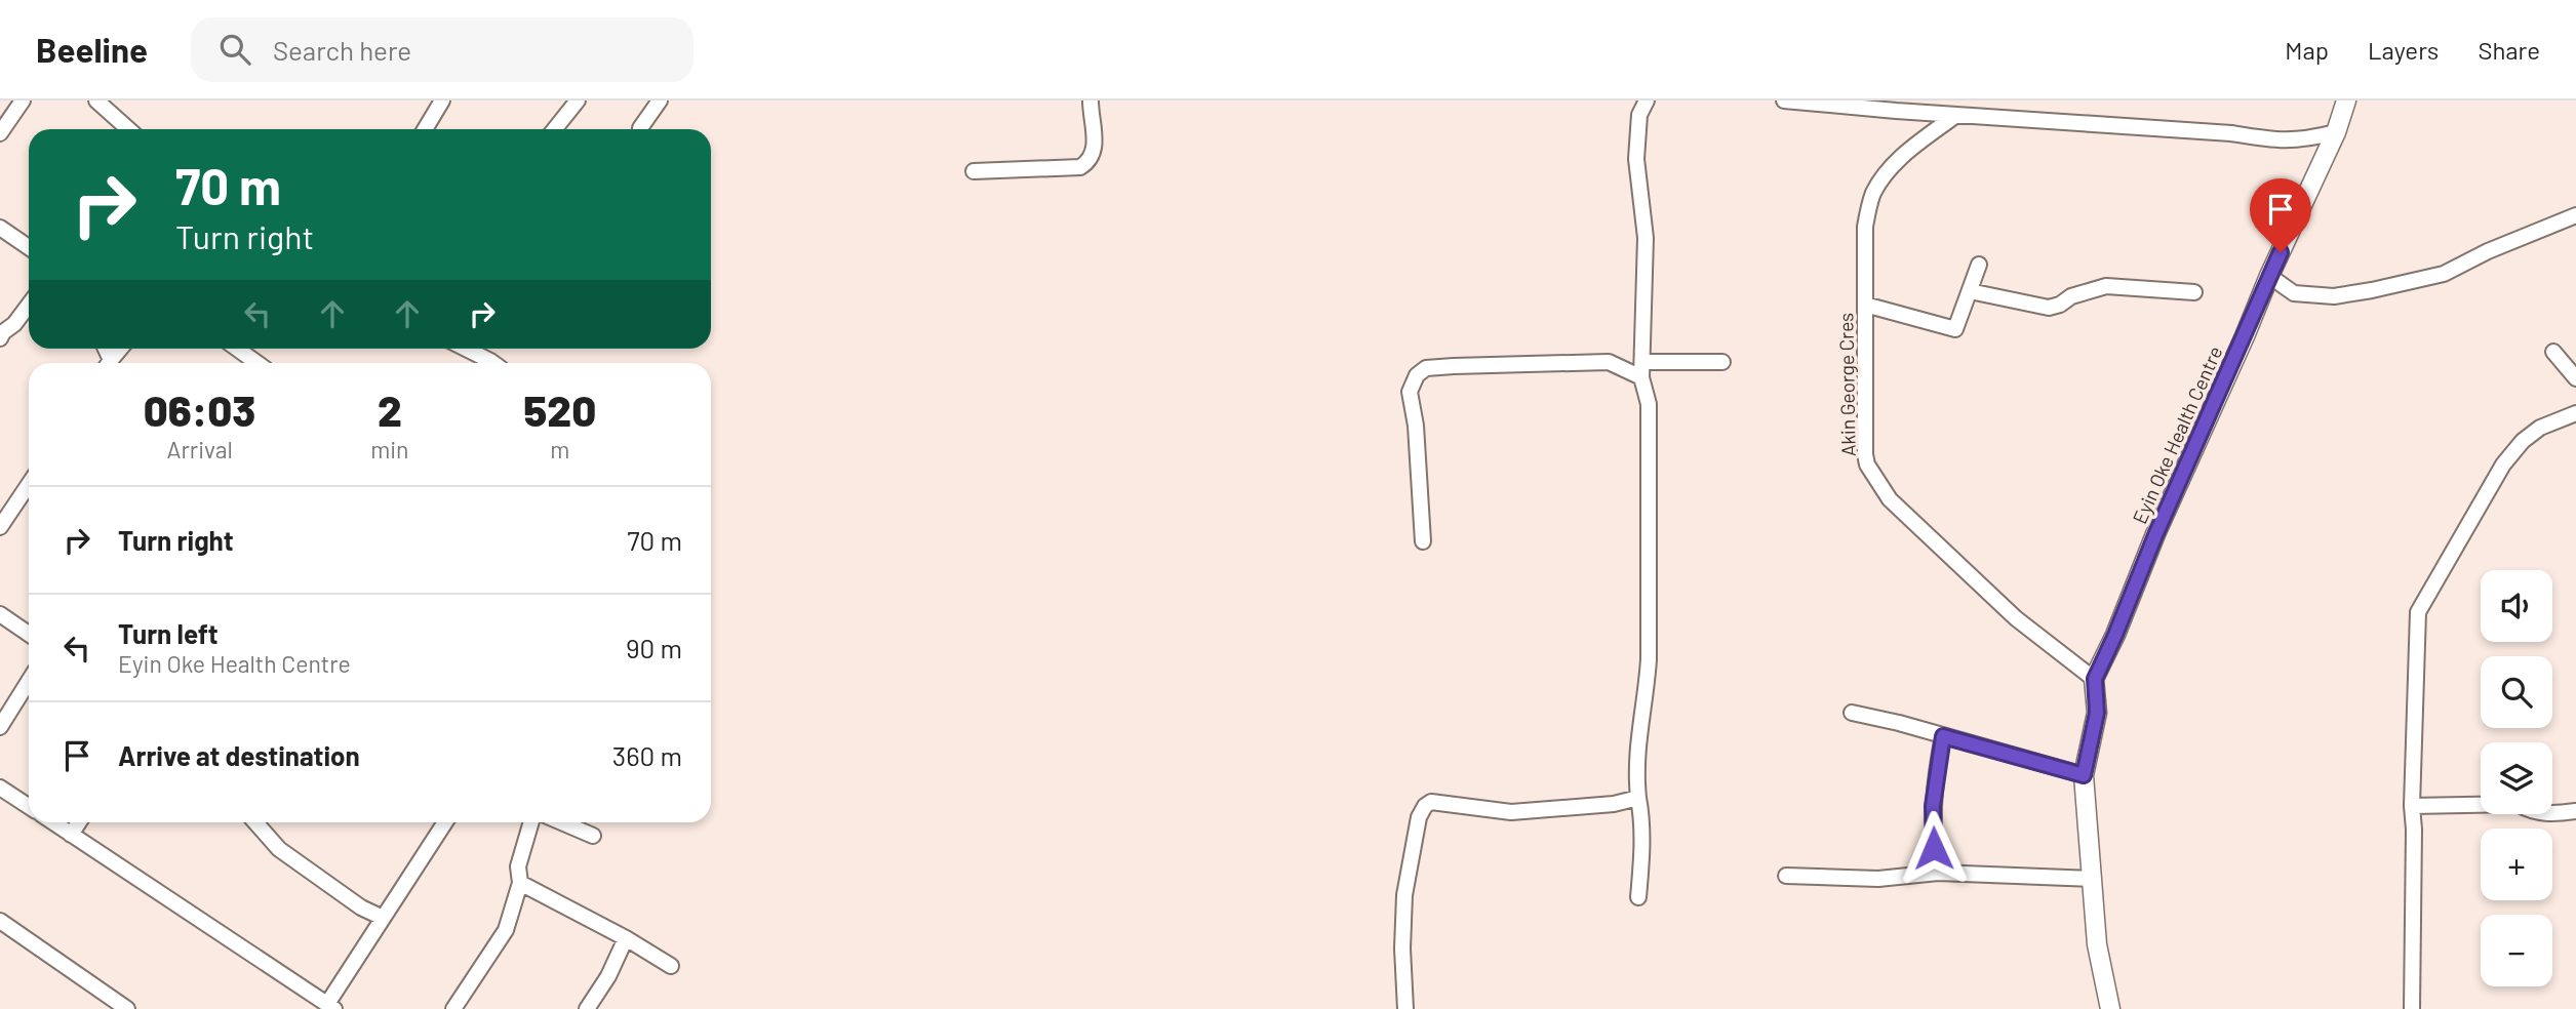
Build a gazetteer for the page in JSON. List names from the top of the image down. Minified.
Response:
{"streets":{"main road":["Eyin Oke Health Centre"],"street":["Akin George Cres"]},"crossings":[["Akin George Cres","Eyin Oke Health Centre"]],"page":{"header":"Beeline","search":"Search here","nav":["Map","Layers","Share"],"turn":["70 m","Turn right"],"eta":["06:03","Arrival","2","min","520","m"],"list":[{"name":"Turn right","value":"70 m"},{"name":"Turn left","note":"Eyin Oke Health Centre","value":"90 m"},{"name":"Arrive at destination","value":"360 m"}],"map_buttons":["+","−"]}}
